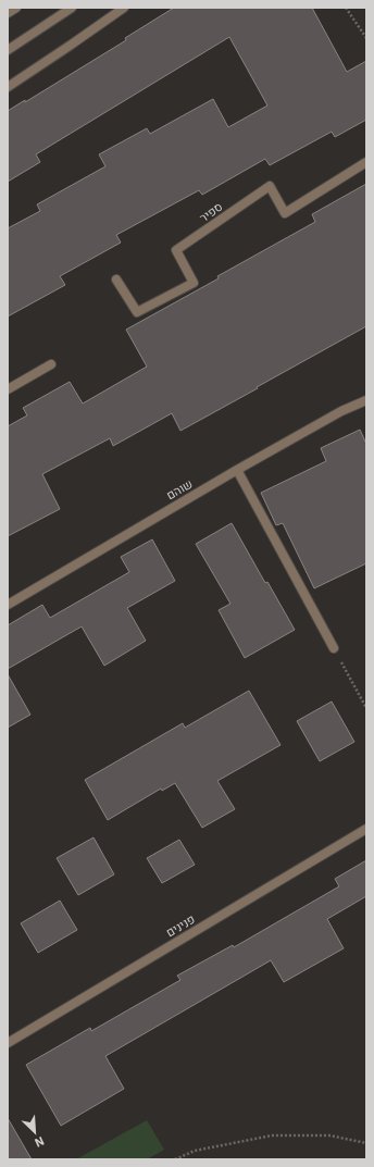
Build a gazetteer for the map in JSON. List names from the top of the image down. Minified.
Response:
{"streets":{"street":["ספיר","שוהם","פנינים"]},"north":"bottom right"}
